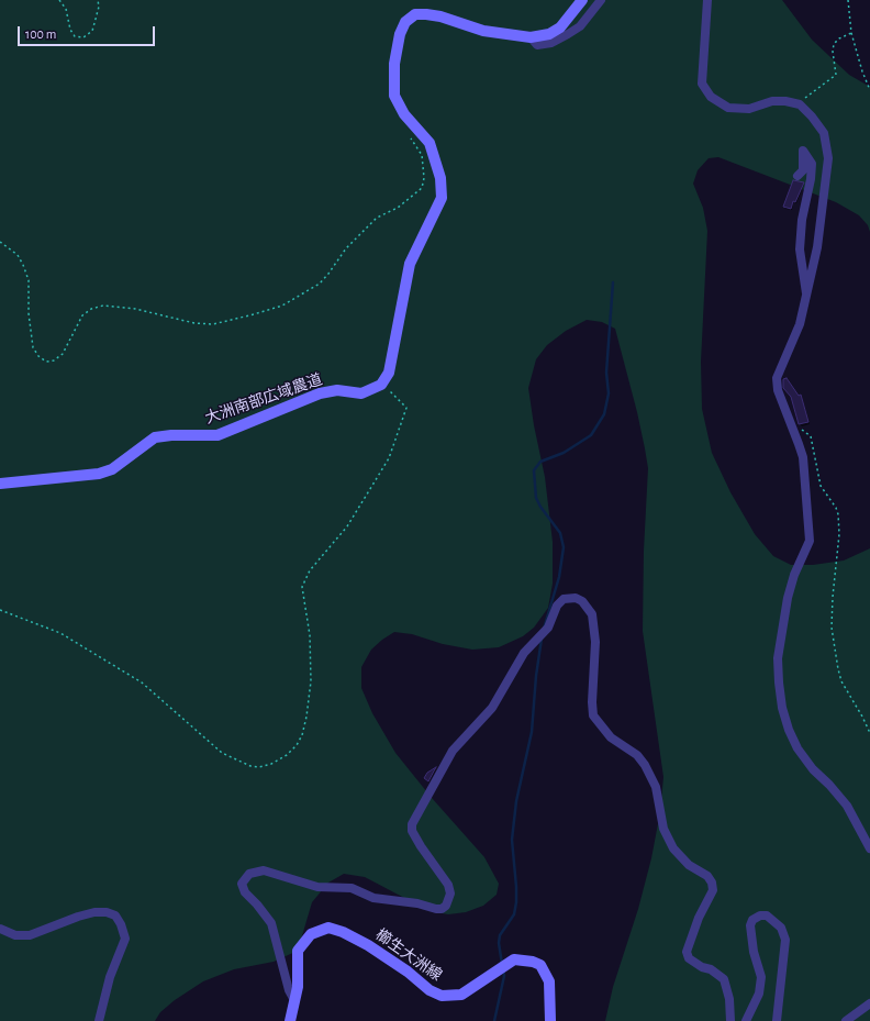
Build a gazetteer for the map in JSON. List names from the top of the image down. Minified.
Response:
{"streets":{"street":["大洲南部広域農道","櫛生大洲線"]},"scale_bar":"100 m"}
